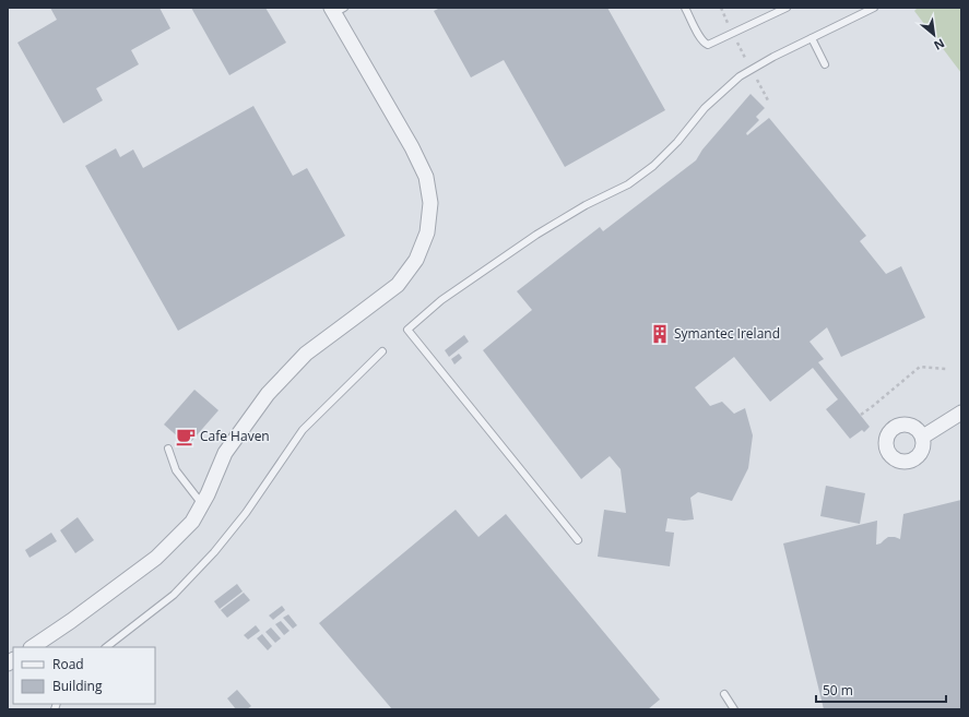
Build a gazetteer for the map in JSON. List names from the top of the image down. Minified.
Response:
{"places":{"building":["Symantec Ireland"],"cafe":["Cafe Haven"]},"legend":["Road","Building"],"scale_bar":"50 m","north":"bottom right"}
